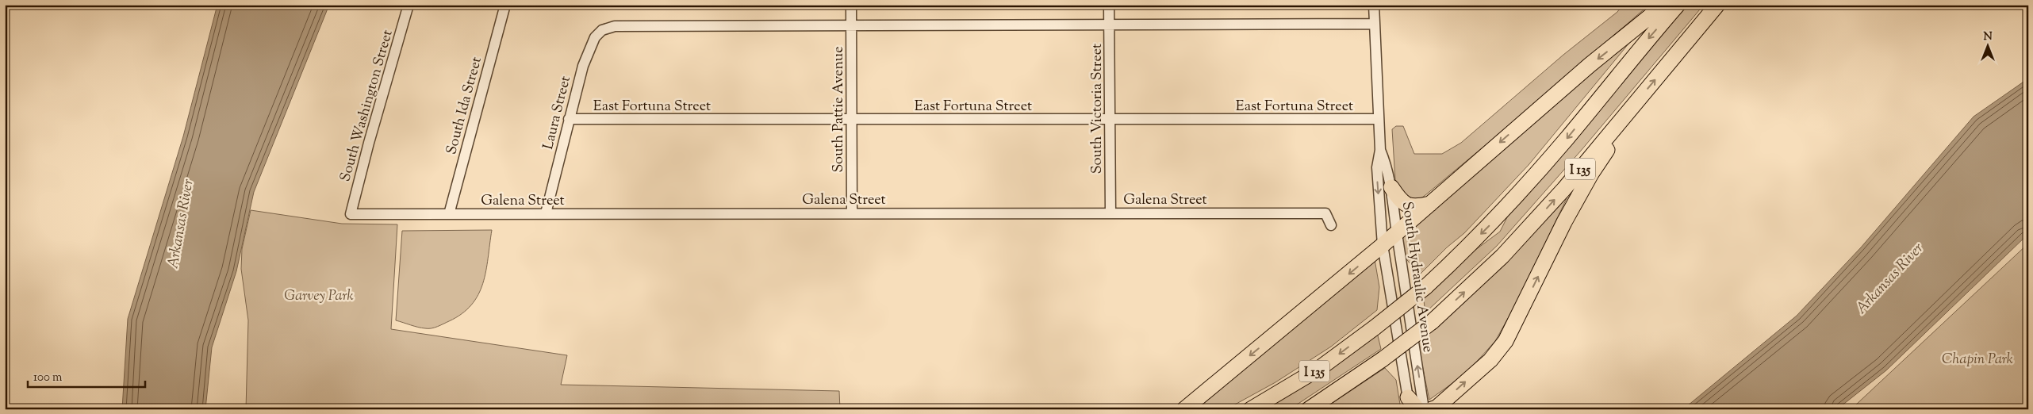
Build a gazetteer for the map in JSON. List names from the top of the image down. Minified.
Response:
{"streets":{"highway":["I 135"],"street":["South Washington Street","South Ida Street","East Fortuna Street","South Victoria Street","South Pattie Avenue","Laura Street","Galena Street","South Hydraulic Avenue"]},"crossings":[["South Washington Street","Galena Street"],["South Ida Street","Galena Street"],["East Fortuna Street","South Victoria Street"],["East Fortuna Street","South Pattie Avenue"],["East Fortuna Street","Laura Street"],["East Fortuna Street","South Hydraulic Avenue"],["South Victoria Street","Galena Street"],["South Pattie Avenue","Laura Street"],["South Pattie Avenue","Galena Street"],["Laura Street","Galena Street"]],"water":["Arkansas River"],"parks":["Garvey Park","Chapin Park"],"scale_bar":"100 m","north":"top"}
